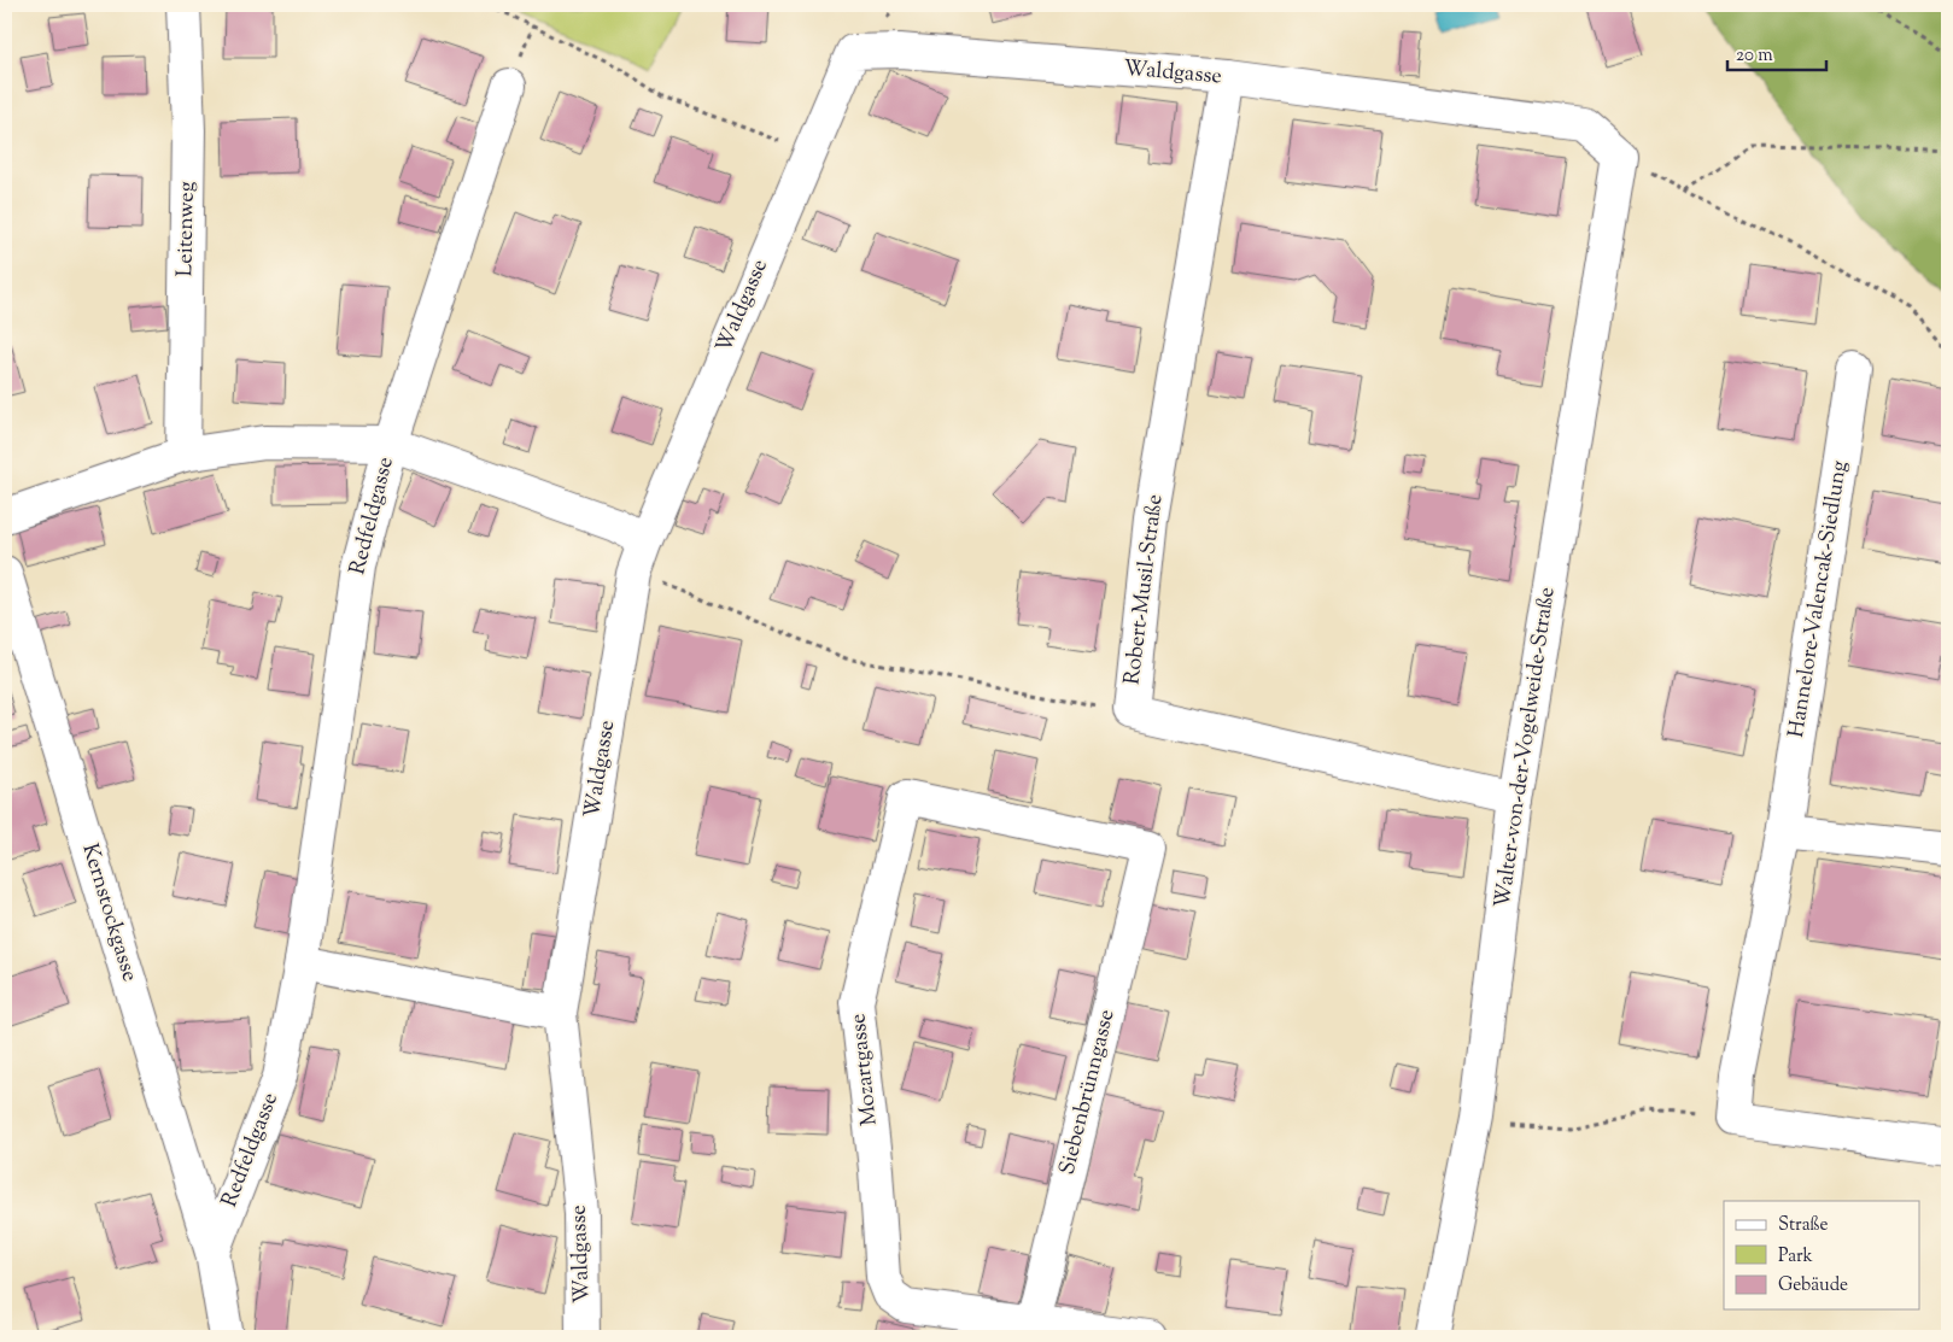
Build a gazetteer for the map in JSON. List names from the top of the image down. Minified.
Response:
{"streets":{"street":["Waldgasse","Leitenweg","Redfeldgasse","Robert-Musil-Straße","Hannelore-Valencak-Siedlung","Walter-von-der-Vogelweide-Straße","Kernstockgasse","Mozartgasse","Siebenbrünngasse"]},"crossings":[["Waldgasse","Robert-Musil-Straße"],["Waldgasse","Walter-von-der-Vogelweide-Straße"],["Redfeldgasse","Kernstockgasse"],["Robert-Musil-Straße","Walter-von-der-Vogelweide-Straße"],["Mozartgasse","Siebenbrünngasse"]],"legend":["Straße","Park","Gebäude"],"scale_bar":"20 m"}
